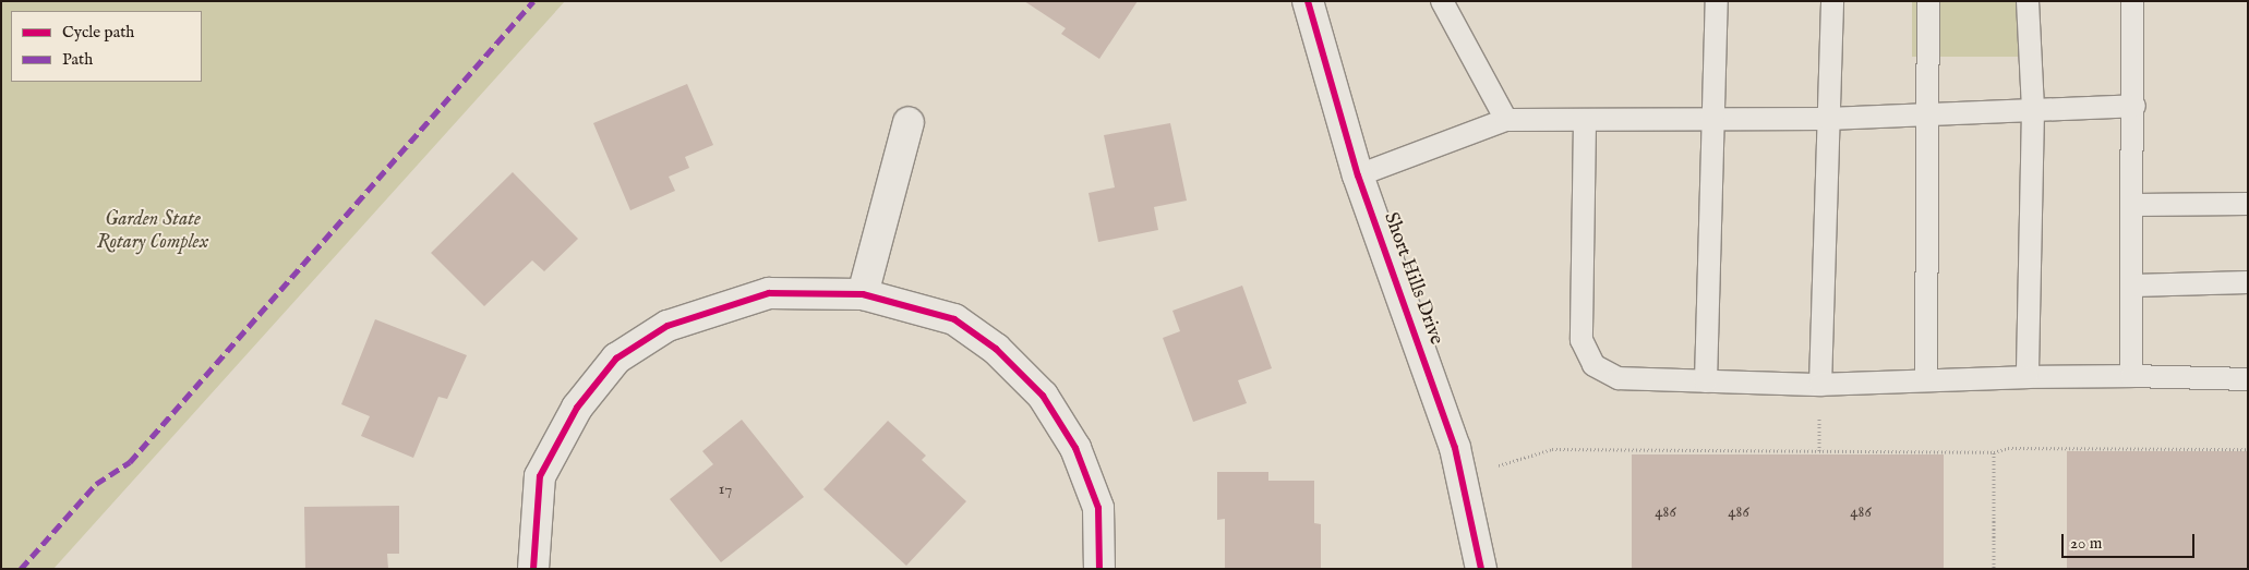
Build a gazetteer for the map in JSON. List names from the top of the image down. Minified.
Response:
{"streets":{"street":["Short Hills Drive"]},"parks":["Garden State Rotary Complex"],"house_numbers":["17","486","486","486"],"legend":["Cycle path","Path"],"scale_bar":"20 m"}
